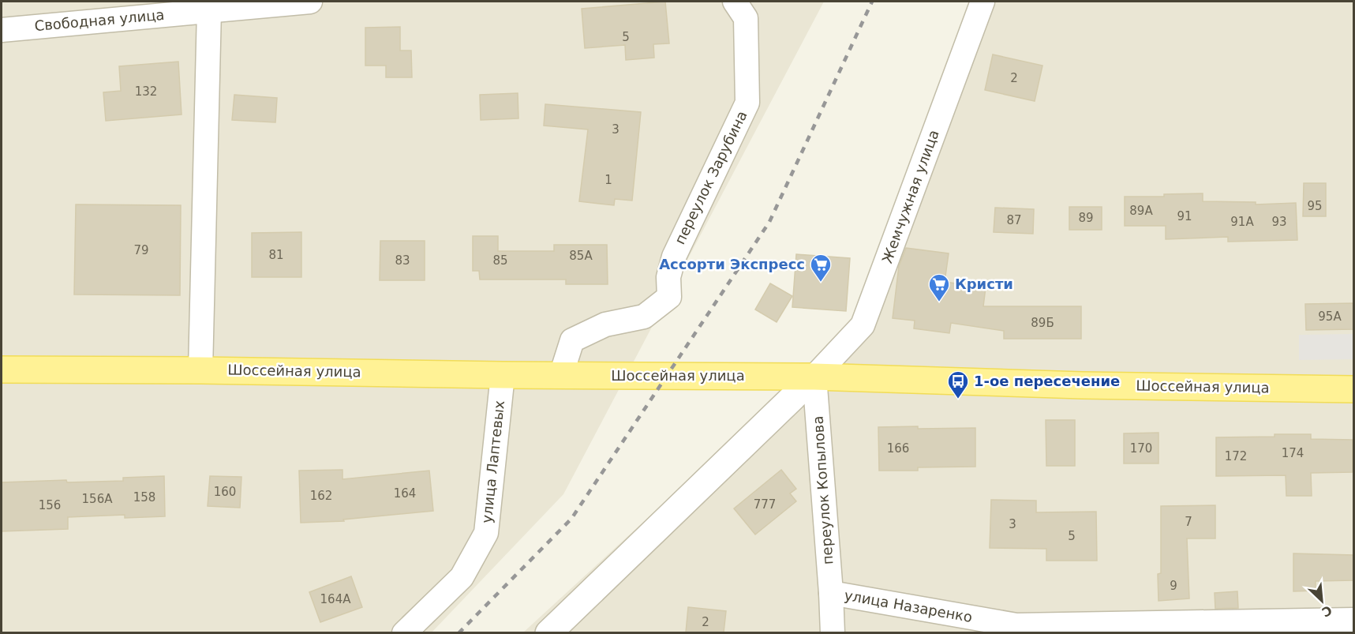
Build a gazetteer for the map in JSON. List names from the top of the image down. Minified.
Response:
{"streets":{"main road":["Шоссейная улица"],"street":["Свободная улица","переулок Зарубина","Жемчужная улица","улица Лаптевых","переулок Копылова","улица Назаренко"]},"crossings":[["переулок Зарубина","Шоссейная улица"],["Жемчужная улица","Шоссейная улица"],["Жемчужная улица","переулок Копылова"],["Шоссейная улица","улица Лаптевых"],["Шоссейная улица","переулок Копылова"],["переулок Копылова","улица Назаренко"]],"places":{"supermarket":["Ассорти Экспресс","Кристи"],"bus stop":["1-ое пересечение"]},"house_numbers":["5","2","132","3","1","95","89А","91","89","87","91А","93","79","81","85А","83","85","95А","89Б","166","170","174","172","160","164","162","158","156А","777","156","7","3","5","9","164А","2"],"north":"bottom right"}
